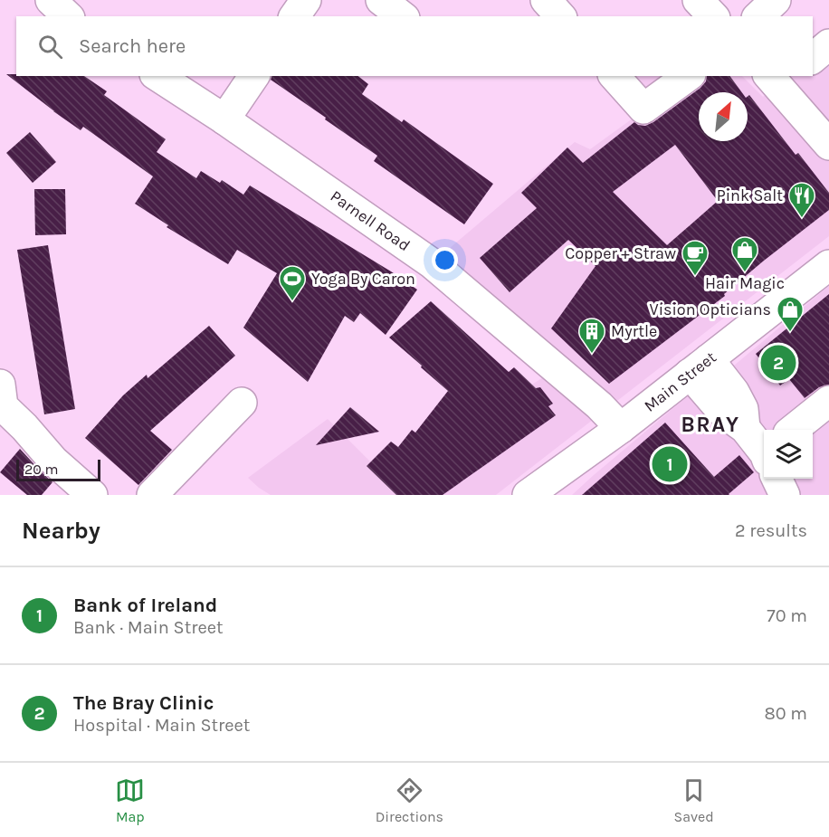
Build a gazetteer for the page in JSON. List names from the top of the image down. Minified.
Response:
{"streets":{"street":["Parnell Road","Main Street"]},"crossings":[["Parnell Road","Main Street"]],"districts":["BRAY"],"places":{"restaurant":["Pink Salt"],"shop":["Hair Magic","Vision Opticians"],"cafe":["Copper + Straw"],"sports":["Yoga By Caron"],"building":["Myrtle"]},"scale_bar":"20 m","north":"top right","page":{"search":"Search here","pins":["2","1"],"scale":"20 m","heading":["Nearby","2 results"],"list":[{"mark":"1","name":"Bank of Ireland","note":"Bank · Main Street","value":"70 m"},{"mark":"2","name":"The Bray Clinic","note":"Hospital · Main Street","value":"80 m"}],"nav":["Map","Directions","Saved"]}}
